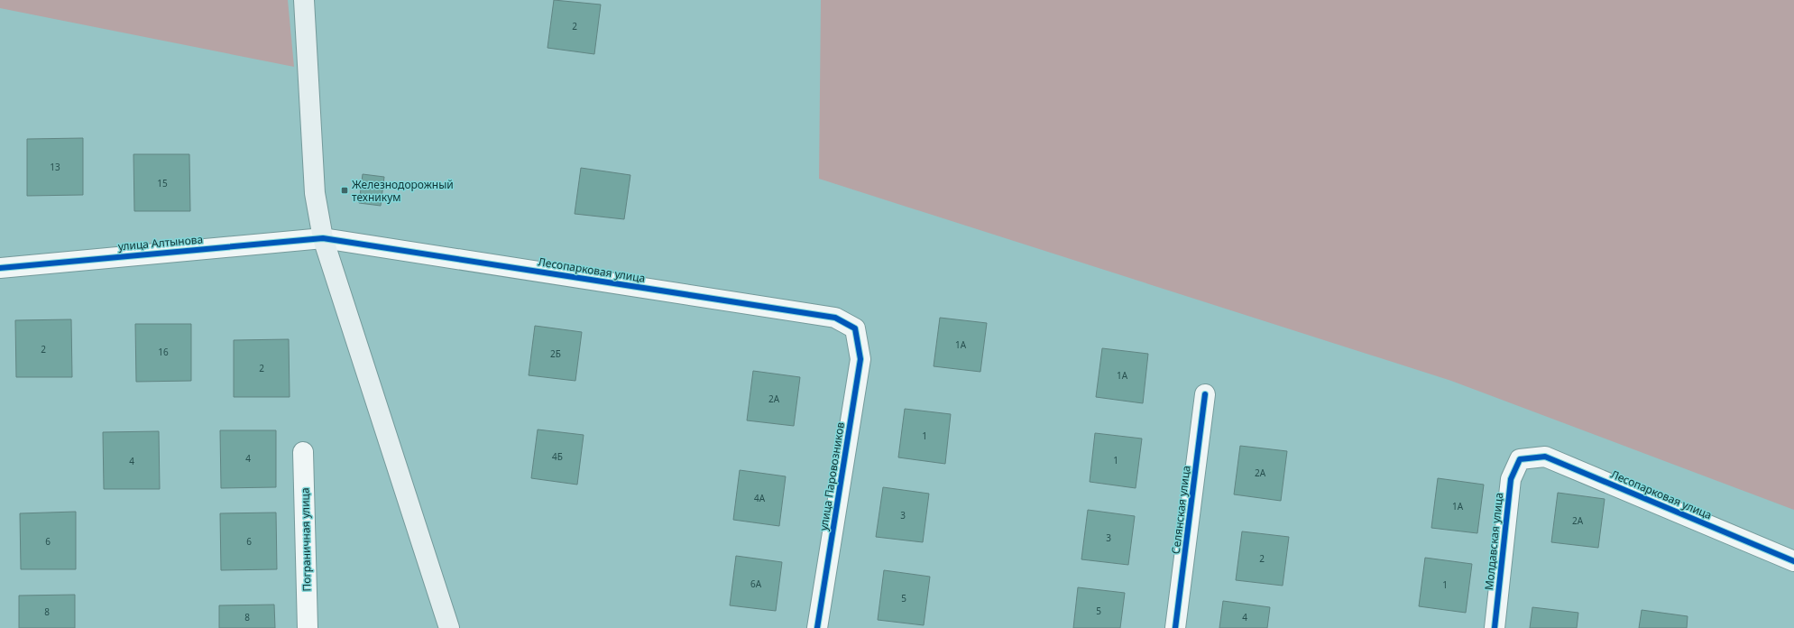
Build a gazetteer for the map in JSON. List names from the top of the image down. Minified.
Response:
{"streets":{"street":["улица Алтынова","Лесопарковая улица","улица Паровозников","Селянская улица","Пограничная улица","Молдавская улица"]},"crossings":[["улица Алтынова","Лесопарковая улица"],["Лесопарковая улица","улица Паровозников"],["Лесопарковая улица","Молдавская улица"]],"places":{"transit":["Железнодорожный техникум"]},"house_numbers":["2","13","15","1А","2","16","2Б","2","1А","2А","1","4Б","4","1","4","2А","4А","1А","3","2А","3","6","6","2","6А","1","5","5","8","8","4"]}
